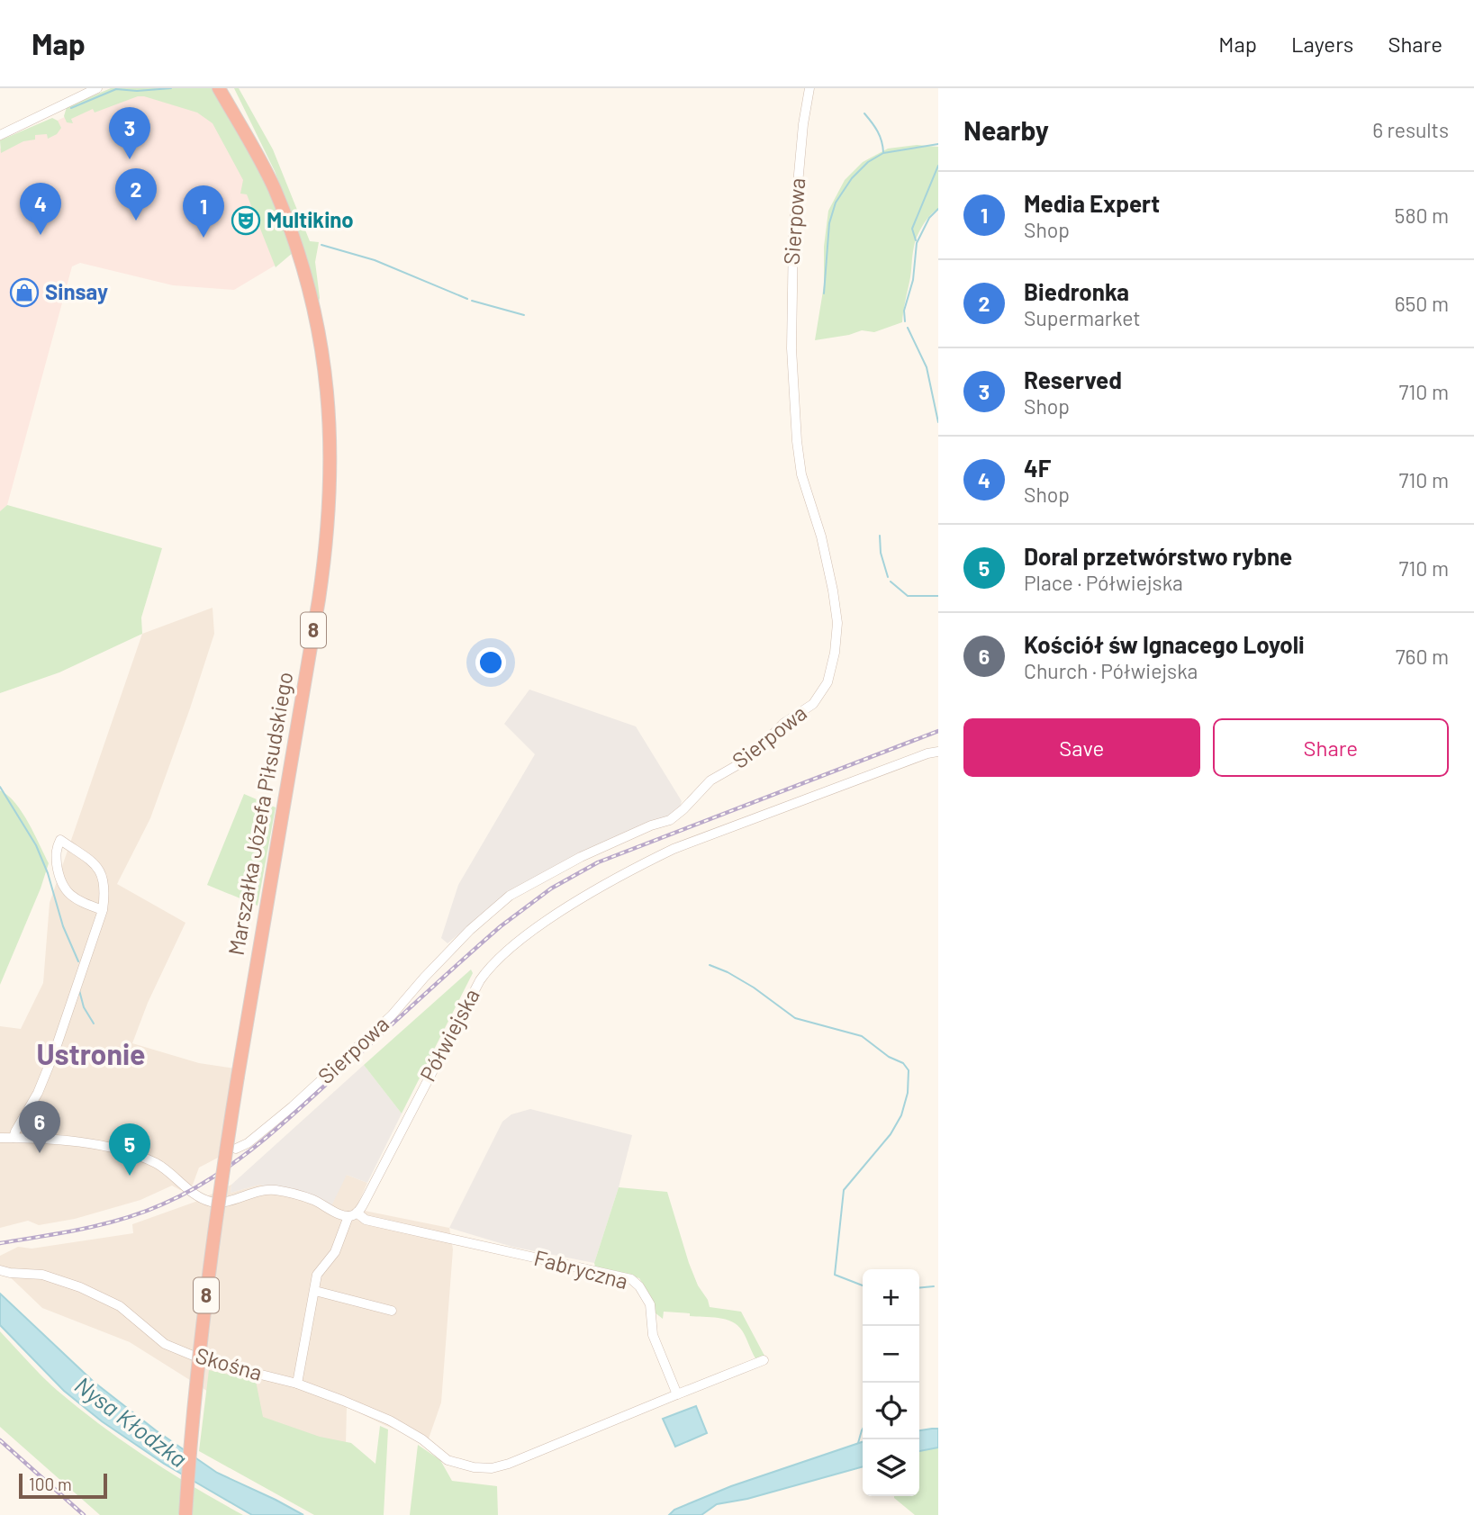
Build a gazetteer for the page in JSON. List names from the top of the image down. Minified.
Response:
{"streets":{"highway":["8","Marszałka Józefa Piłsudskiego"],"street":["Sierpowa","Półwiejska","Fabryczna","Skośna"]},"crossings":[["8","Marszałka Józefa Piłsudskiego"],["Półwiejska","Fabryczna"],["Półwiejska","Skośna"],["Fabryczna","Skośna"]],"districts":["Ustronie"],"water":["Nysa Kłodzka"],"places":{"theatre":["Multikino"],"shop":["Sinsay"]},"scale_bar":"100 m","page":{"header":"Map","nav":["Map","Layers","Share"],"heading":["Nearby","6 results"],"pins":["3","2","4","1","6","5"],"list":[{"mark":"1","name":"Media Expert","note":"Shop","value":"580 m"},{"mark":"2","name":"Biedronka","note":"Supermarket","value":"650 m"},{"mark":"3","name":"Reserved","note":"Shop","value":"710 m"},{"mark":"4","name":"4F","note":"Shop","value":"710 m"},{"mark":"5","name":"Doral przetwórstwo rybne","note":"Place · Półwiejska","value":"710 m"},{"mark":"6","name":"Kościół św Ignacego Loyoli","note":"Church · Półwiejska","value":"760 m"}],"buttons":["Save","Share"],"map_buttons":["+","−"],"scale":"100 m"}}
